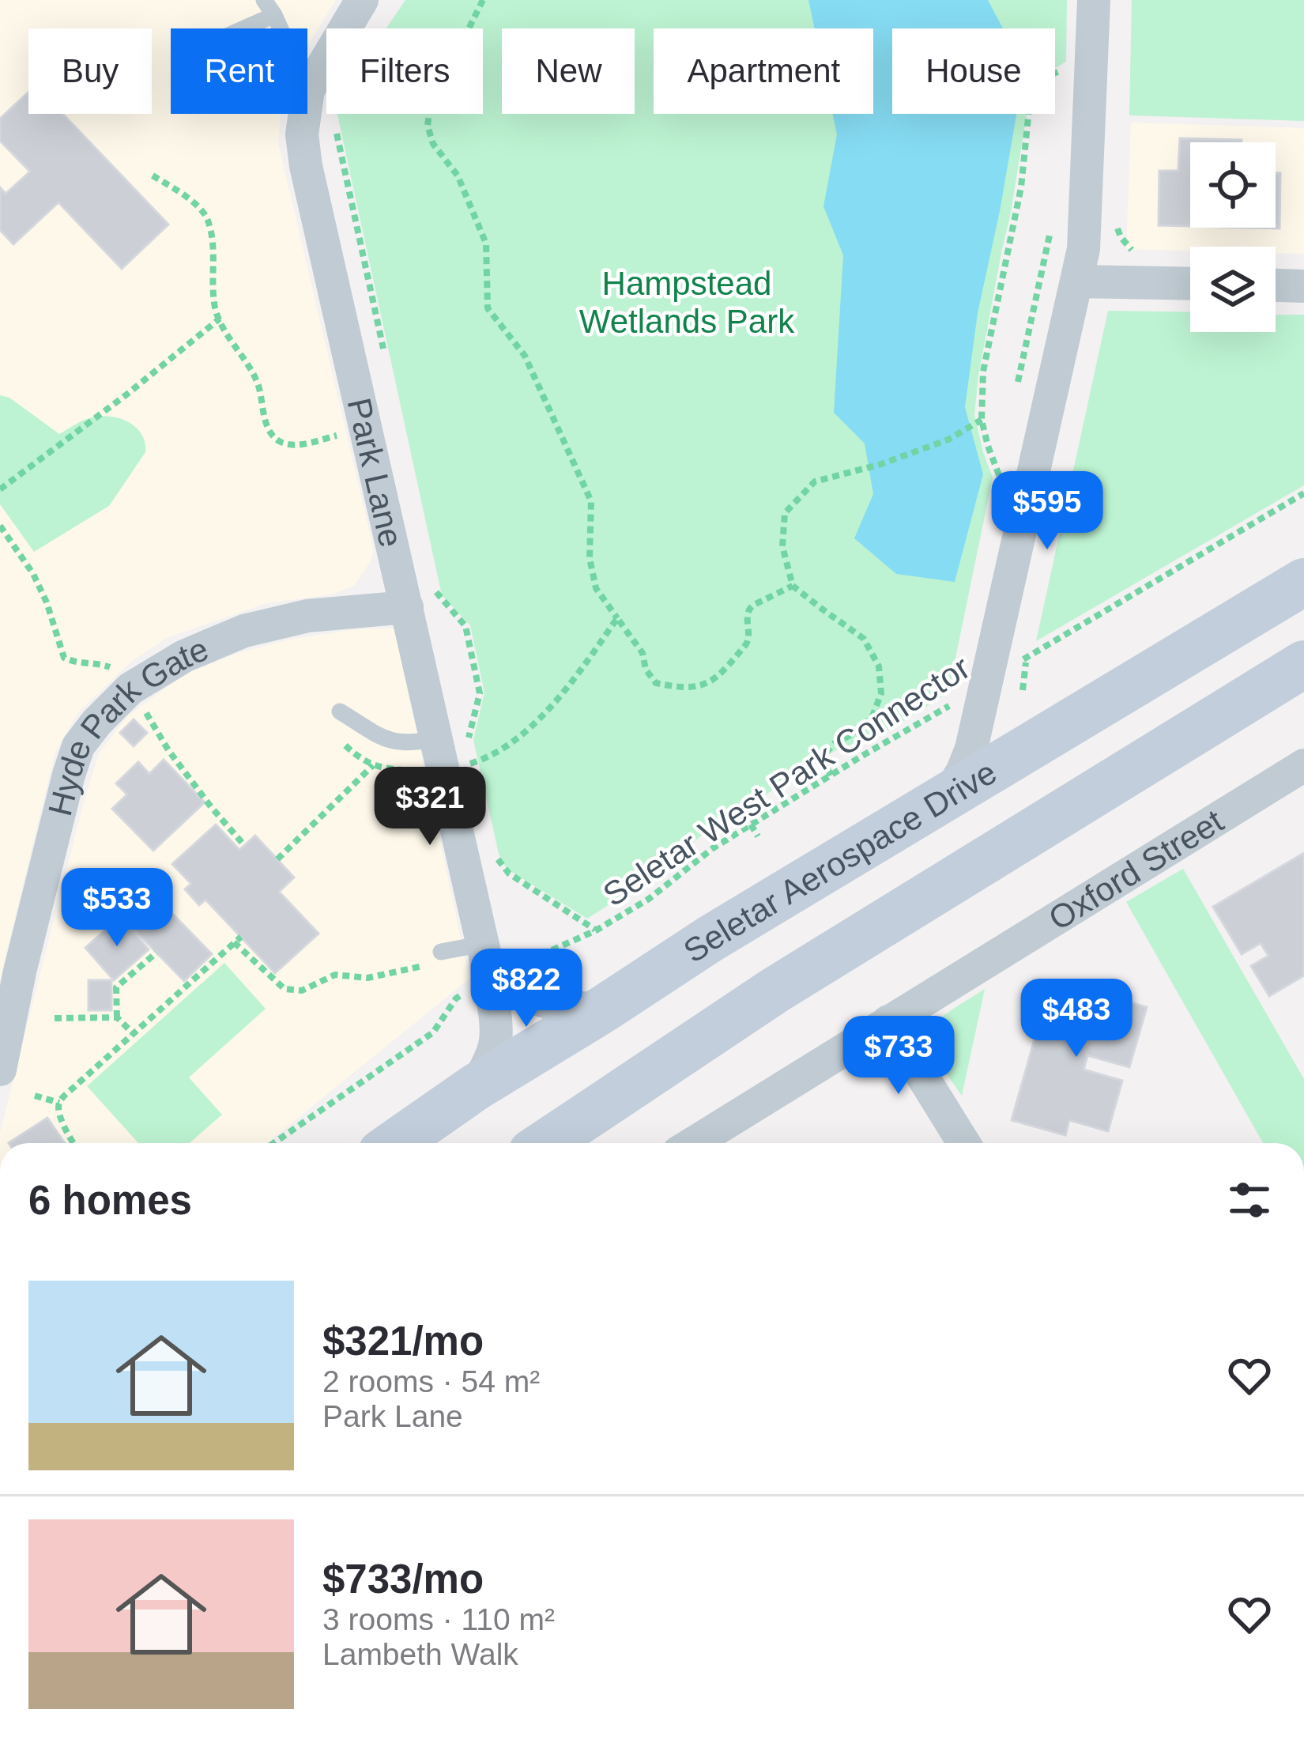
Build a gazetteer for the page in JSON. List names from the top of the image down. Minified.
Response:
{"streets":{"street":["Park Lane","Hyde Park Gate","Seletar Aerospace Drive","Oxford Street"],"path":["Seletar West Park Connector"]},"crossings":[["Park Lane","Hyde Park Gate"],["Park Lane","Seletar West Park Connector"],["Park Lane","Seletar Aerospace Drive"]],"parks":["Hampstead Wetlands Park"],"page":{"chip":["Buy","Rent","Filters","New","Apartment","House"],"price":["$595","$321","$533","$822","$483","$733"],"heading":"6 homes","list":[{"name":"$321/mo","note":"2 rooms · 54 m² · Park Lane"},{"name":"$733/mo","note":"3 rooms · 110 m² · Lambeth Walk"}]}}
